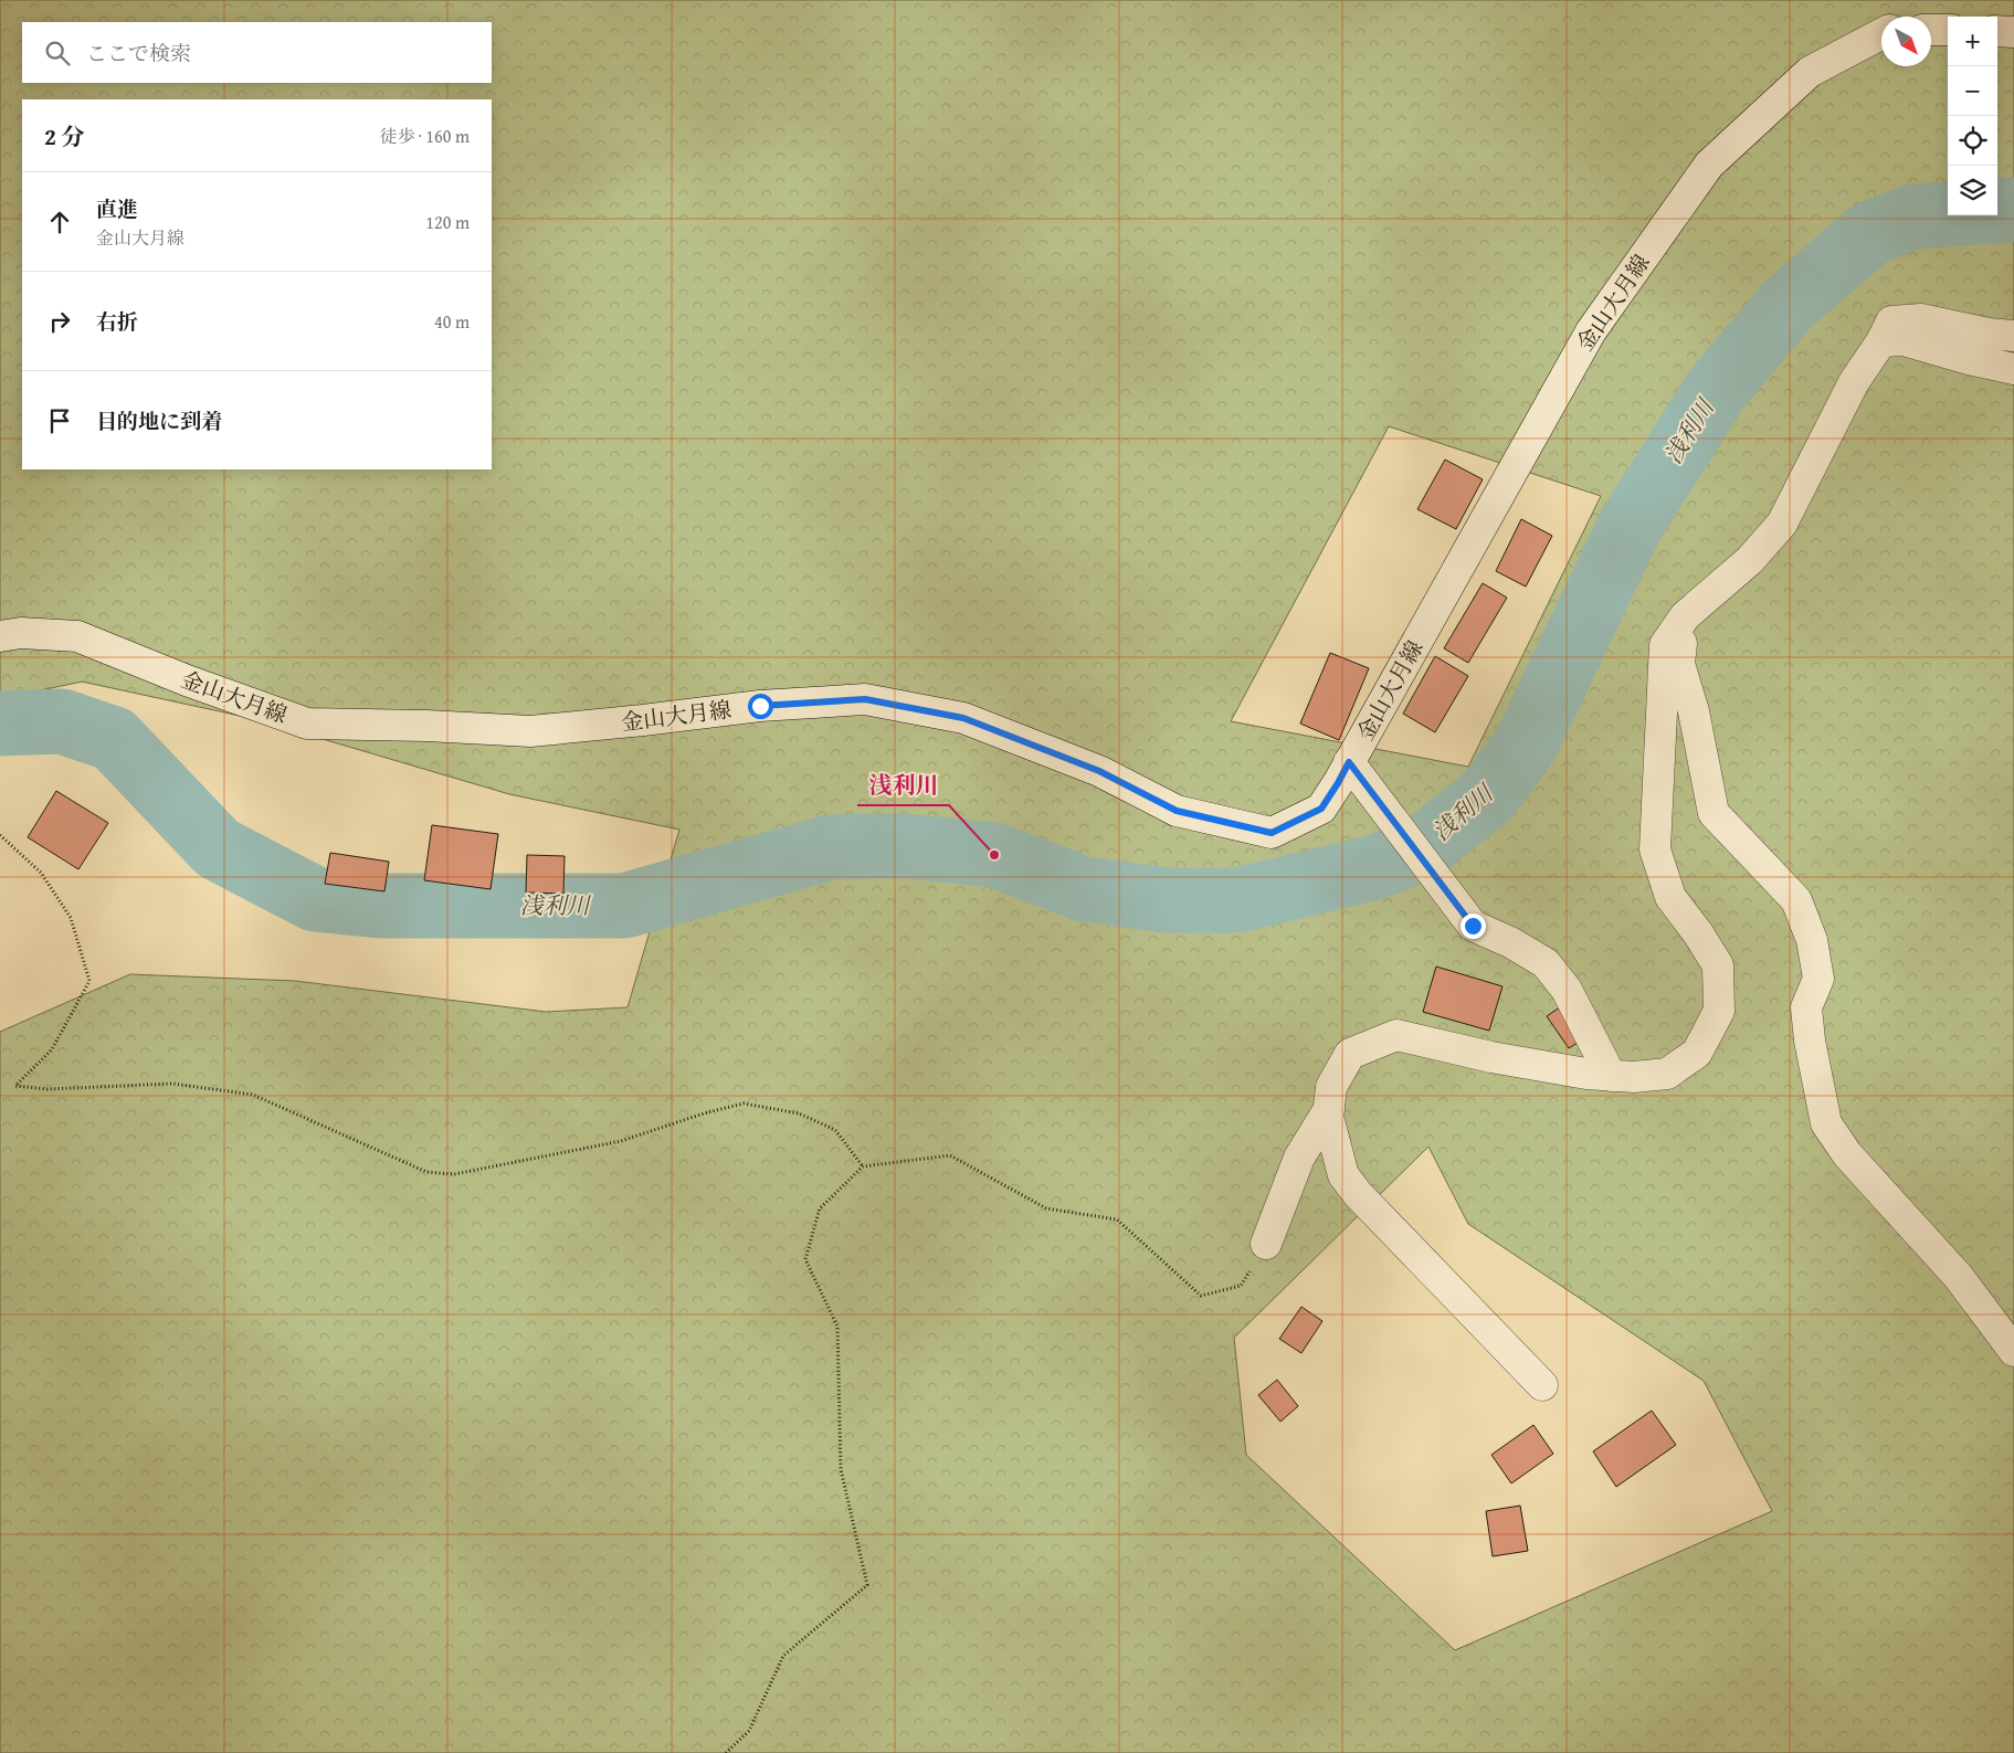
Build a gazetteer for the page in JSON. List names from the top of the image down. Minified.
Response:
{"streets":{"street":["金山大月線"]},"water":["浅利川"],"places":["浅利川"],"north":"bottom right","page":{"map_buttons":["+","−"],"search":"ここで検索","heading":["2 分","徒歩 · 160 m"],"list":[["直進","金山大月線","120 m"],["右折","40 m"],"目的地に到着"]}}
